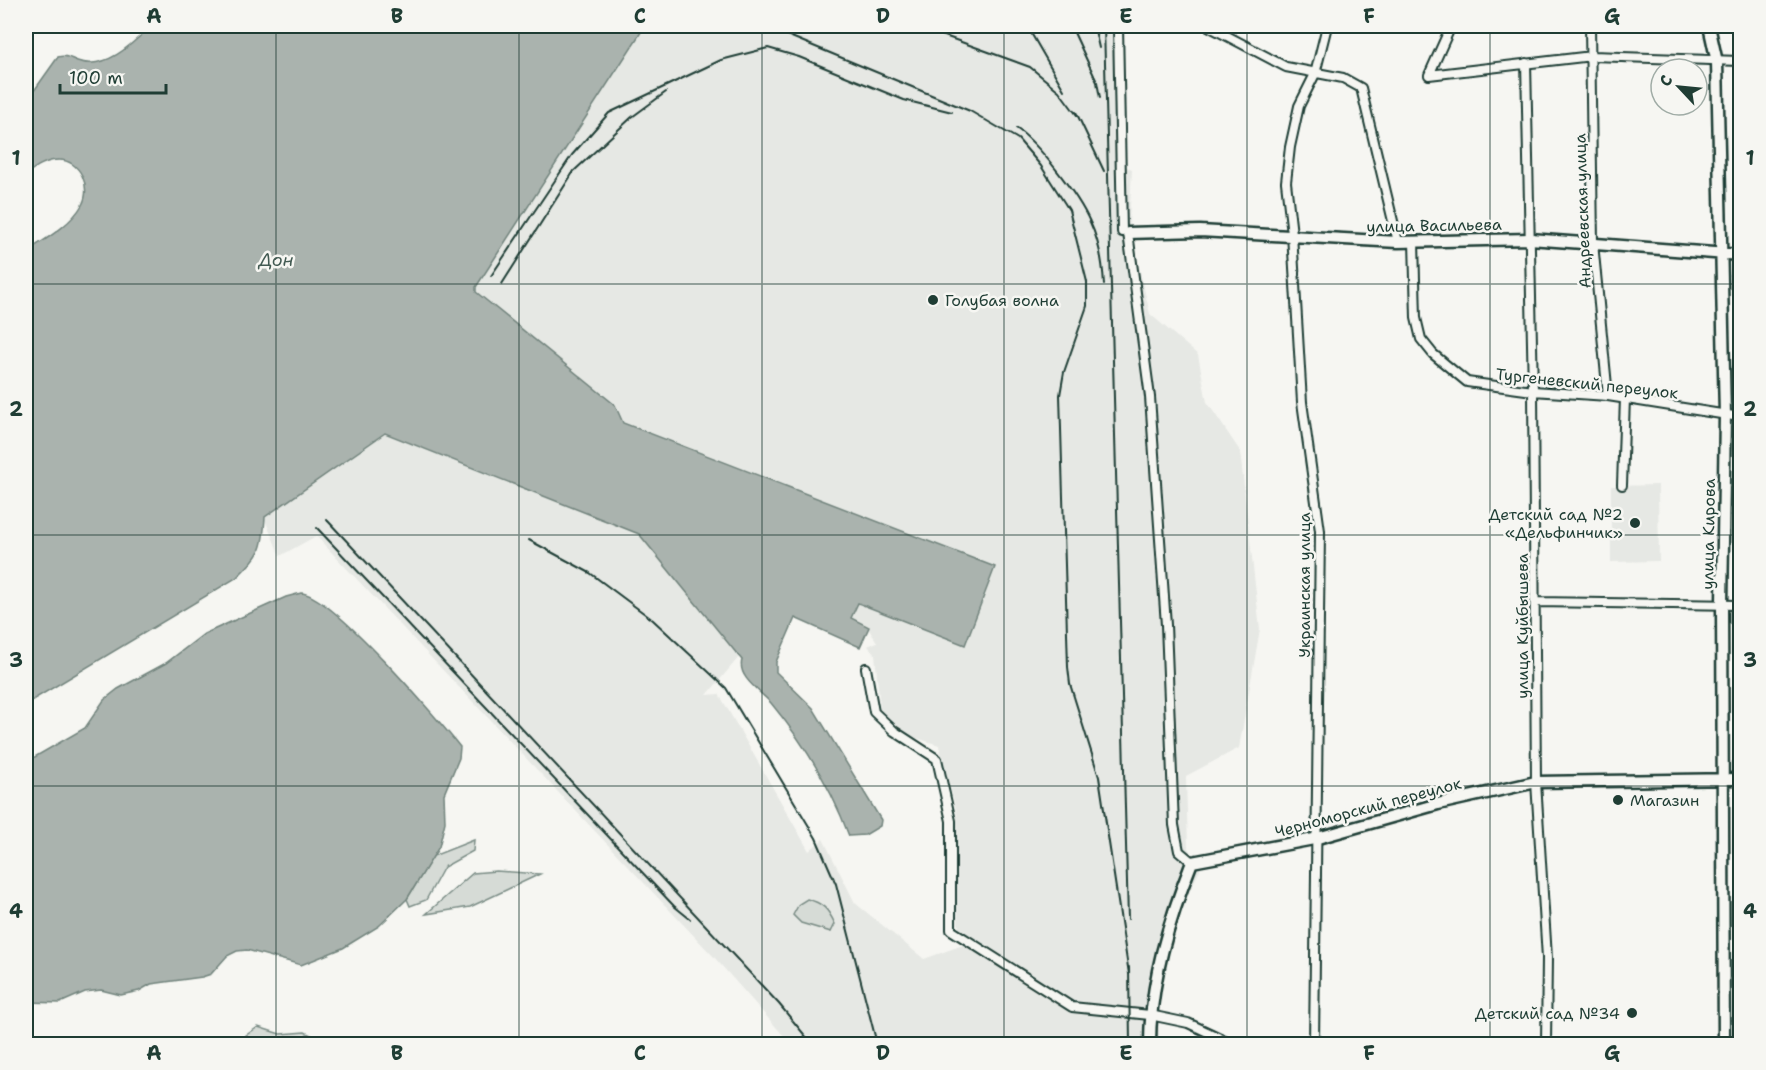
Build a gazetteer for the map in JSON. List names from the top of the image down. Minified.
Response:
{"streets":{"street":["Андреевская улица","улица Васильева","Тургеневский переулок","улица Кирова","Украинская улица","улица Куйбышева","Черноморский переулок"]},"crossings":[["Андреевская улица","улица Васильева"],["Андреевская улица","Тургеневский переулок"],["улица Васильева","Тургеневский переулок"],["улица Васильева","улица Кирова"],["улица Васильева","Украинская улица"],["улица Васильева","улица Куйбышева"],["Тургеневский переулок","улица Кирова"],["Тургеневский переулок","улица Куйбышева"],["улица Кирова","Черноморский переулок"],["Украинская улица","Черноморский переулок"],["улица Куйбышева","Черноморский переулок"]],"water":["Дон"],"places":["Голубая волна","Детский сад №2 «Дельфинчик»","Магазин","Детский сад №34"],"scale_bar":"100 m","north":"top left","grid":{"columns":["A","B","C","D","E","F","G"],"rows":["1","2","3","4"]}}
